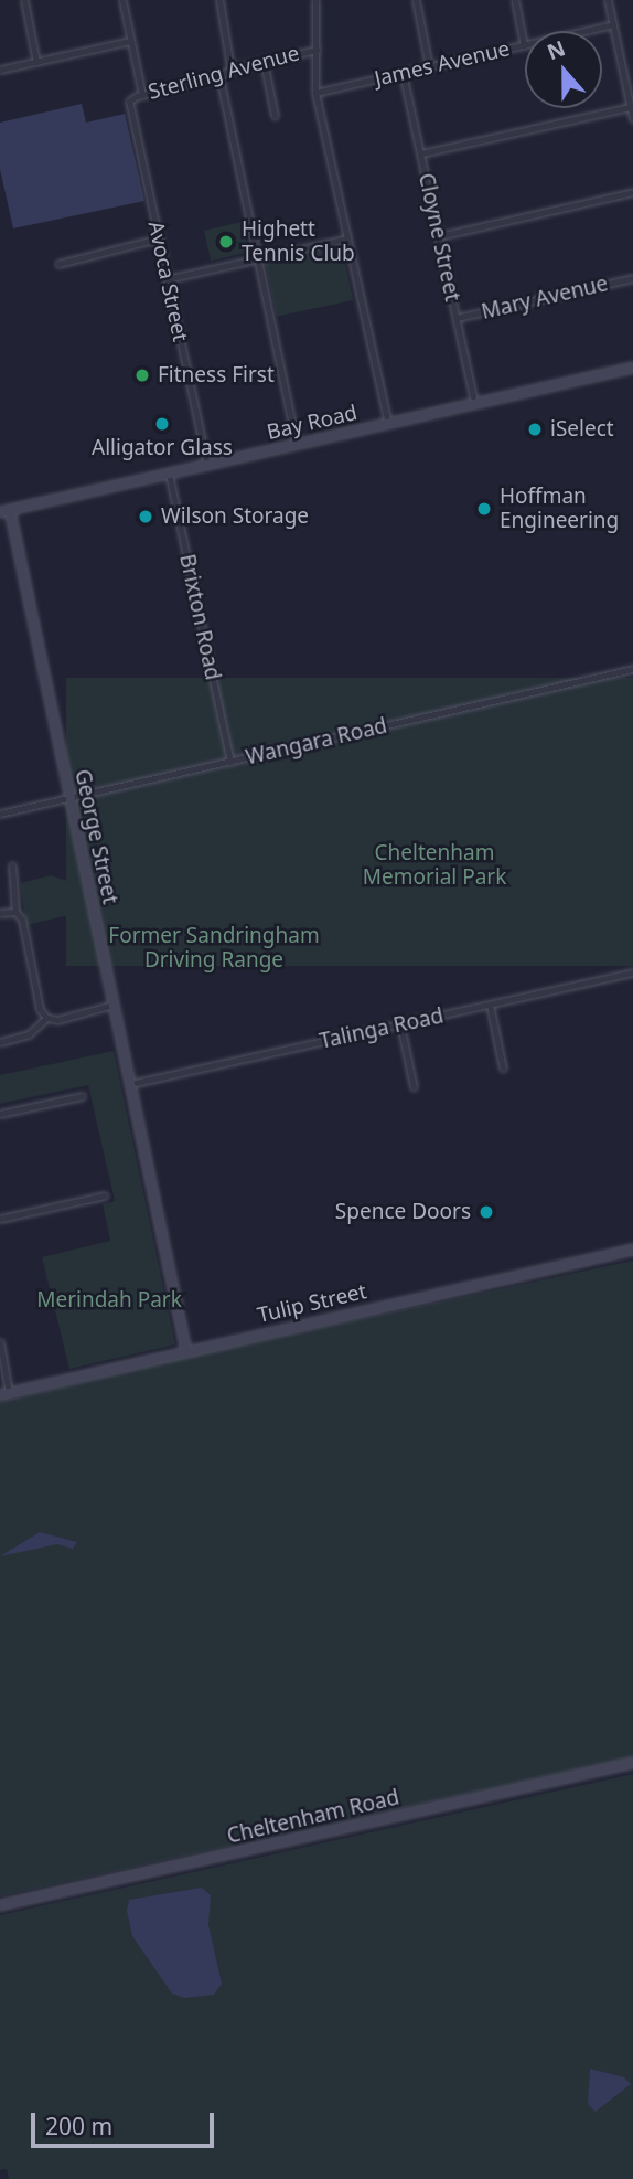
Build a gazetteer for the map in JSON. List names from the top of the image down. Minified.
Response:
{"streets":{"street":["James Avenue","Sterling Avenue","Cloyne Street","Avoca Street","Mary Avenue","Bay Road","Brixton Road","Wangara Road","George Street","Talinga Road","Tulip Street","Cheltenham Road"]},"crossings":[["James Avenue","Cloyne Street"],["Sterling Avenue","Avoca Street"],["Cloyne Street","Mary Avenue"],["Cloyne Street","Bay Road"],["Avoca Street","Bay Road"],["Bay Road","Brixton Road"],["Bay Road","George Street"],["Brixton Road","Wangara Road"],["Wangara Road","George Street"],["George Street","Talinga Road"],["George Street","Tulip Street"]],"parks":["Cheltenham Memorial Park","Former Sandringham Driving Range","Merindah Park"],"places":["Highett Tennis Club","Fitness First","Alligator Glass","iSelect","Hoffman Engineering","Wilson Storage","Spence Doors"],"scale_bar":"200 m","north":"top"}
